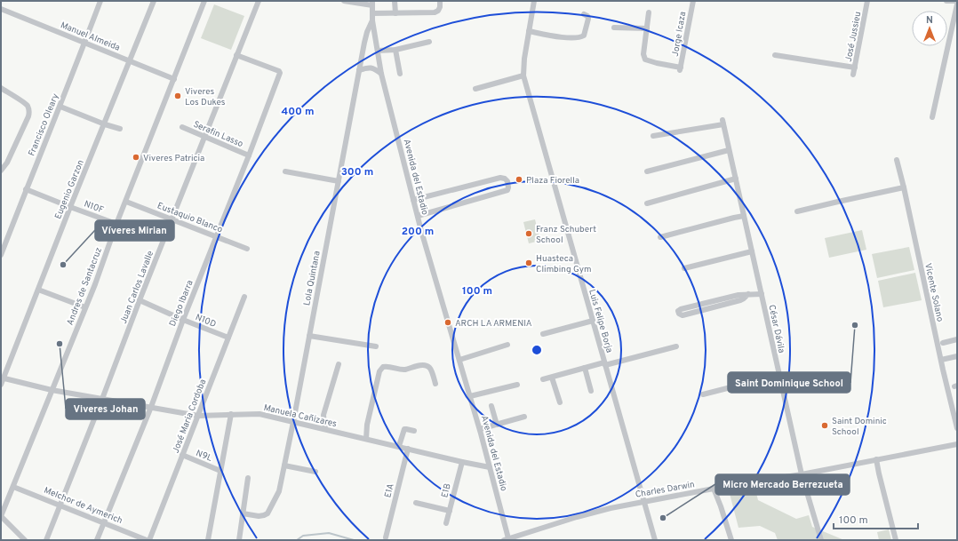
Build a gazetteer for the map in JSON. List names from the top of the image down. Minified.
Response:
{"streets":{"street":["Jorge Icaza","Manuel Almeida","José Jussieu","Francisco Oleary","Serafin Lasso","Avenida del Estadio","Eugenio Garzon","N10F","Eustaquio Blanco","Lola Quintana","Andres de Santacruz","Juan Carlos Lavalle","Vicente Solano","Diego Ibarra","N10D","Luis Felipe Borja","César Dávila","Manuela Cañizares","José Maria Cordoba","N9L","Charles Darwin","E1A","E1B","Melchor de Aymerich"]},"crossings":[["Manuel Almeida","Francisco Oleary"],["Manuel Almeida","Eugenio Garzon"],["Manuel Almeida","Andres de Santacruz"],["Francisco Oleary","N10F"],["Serafin Lasso","Juan Carlos Lavalle"],["Serafin Lasso","Diego Ibarra"],["Avenida del Estadio","Lola Quintana"],["Avenida del Estadio","Manuela Cañizares"],["Avenida del Estadio","Charles Darwin"],["Eugenio Garzon","N10F"],["Eugenio Garzon","Manuela Cañizares"],["N10F","Andres de Santacruz"],["Eustaquio Blanco","Andres de Santacruz"],["Eustaquio Blanco","Juan Carlos Lavalle"],["Eustaquio Blanco","Diego Ibarra"],["Lola Quintana","Manuela Cañizares"],["Andres de Santacruz","Manuela Cañizares"],["Andres de Santacruz","Melchor de Aymerich"],["Juan Carlos Lavalle","Diego Ibarra"],["Juan Carlos Lavalle","N10D"],["Juan Carlos Lavalle","Manuela Cañizares"],["Juan Carlos Lavalle","Melchor de Aymerich"],["Diego Ibarra","N10D"],["Diego Ibarra","Manuela Cañizares"],["Diego Ibarra","Melchor de Aymerich"],["N10D","José Maria Cordoba"],["Luis Felipe Borja","Charles Darwin"],["César Dávila","Charles Darwin"],["Manuela Cañizares","José Maria Cordoba"],["Manuela Cañizares","E1A"],["Manuela Cañizares","E1B"],["José Maria Cordoba","N9L"],["José Maria Cordoba","Melchor de Aymerich"]],"places":["Viveres Los Dukes","Viveres Patricia","Plaza Fiorella","Franz Schubert School","Huasteca Climbing Gym","Víveres Mirian","ARCH LA ARMENIA","Saint Dominique School","Viveres Johan","Saint Dominic School","Micro Mercado Berrezueta"],"scale_bar":"100 m","north":"top","rings":["400 m","300 m","200 m","100 m"]}
